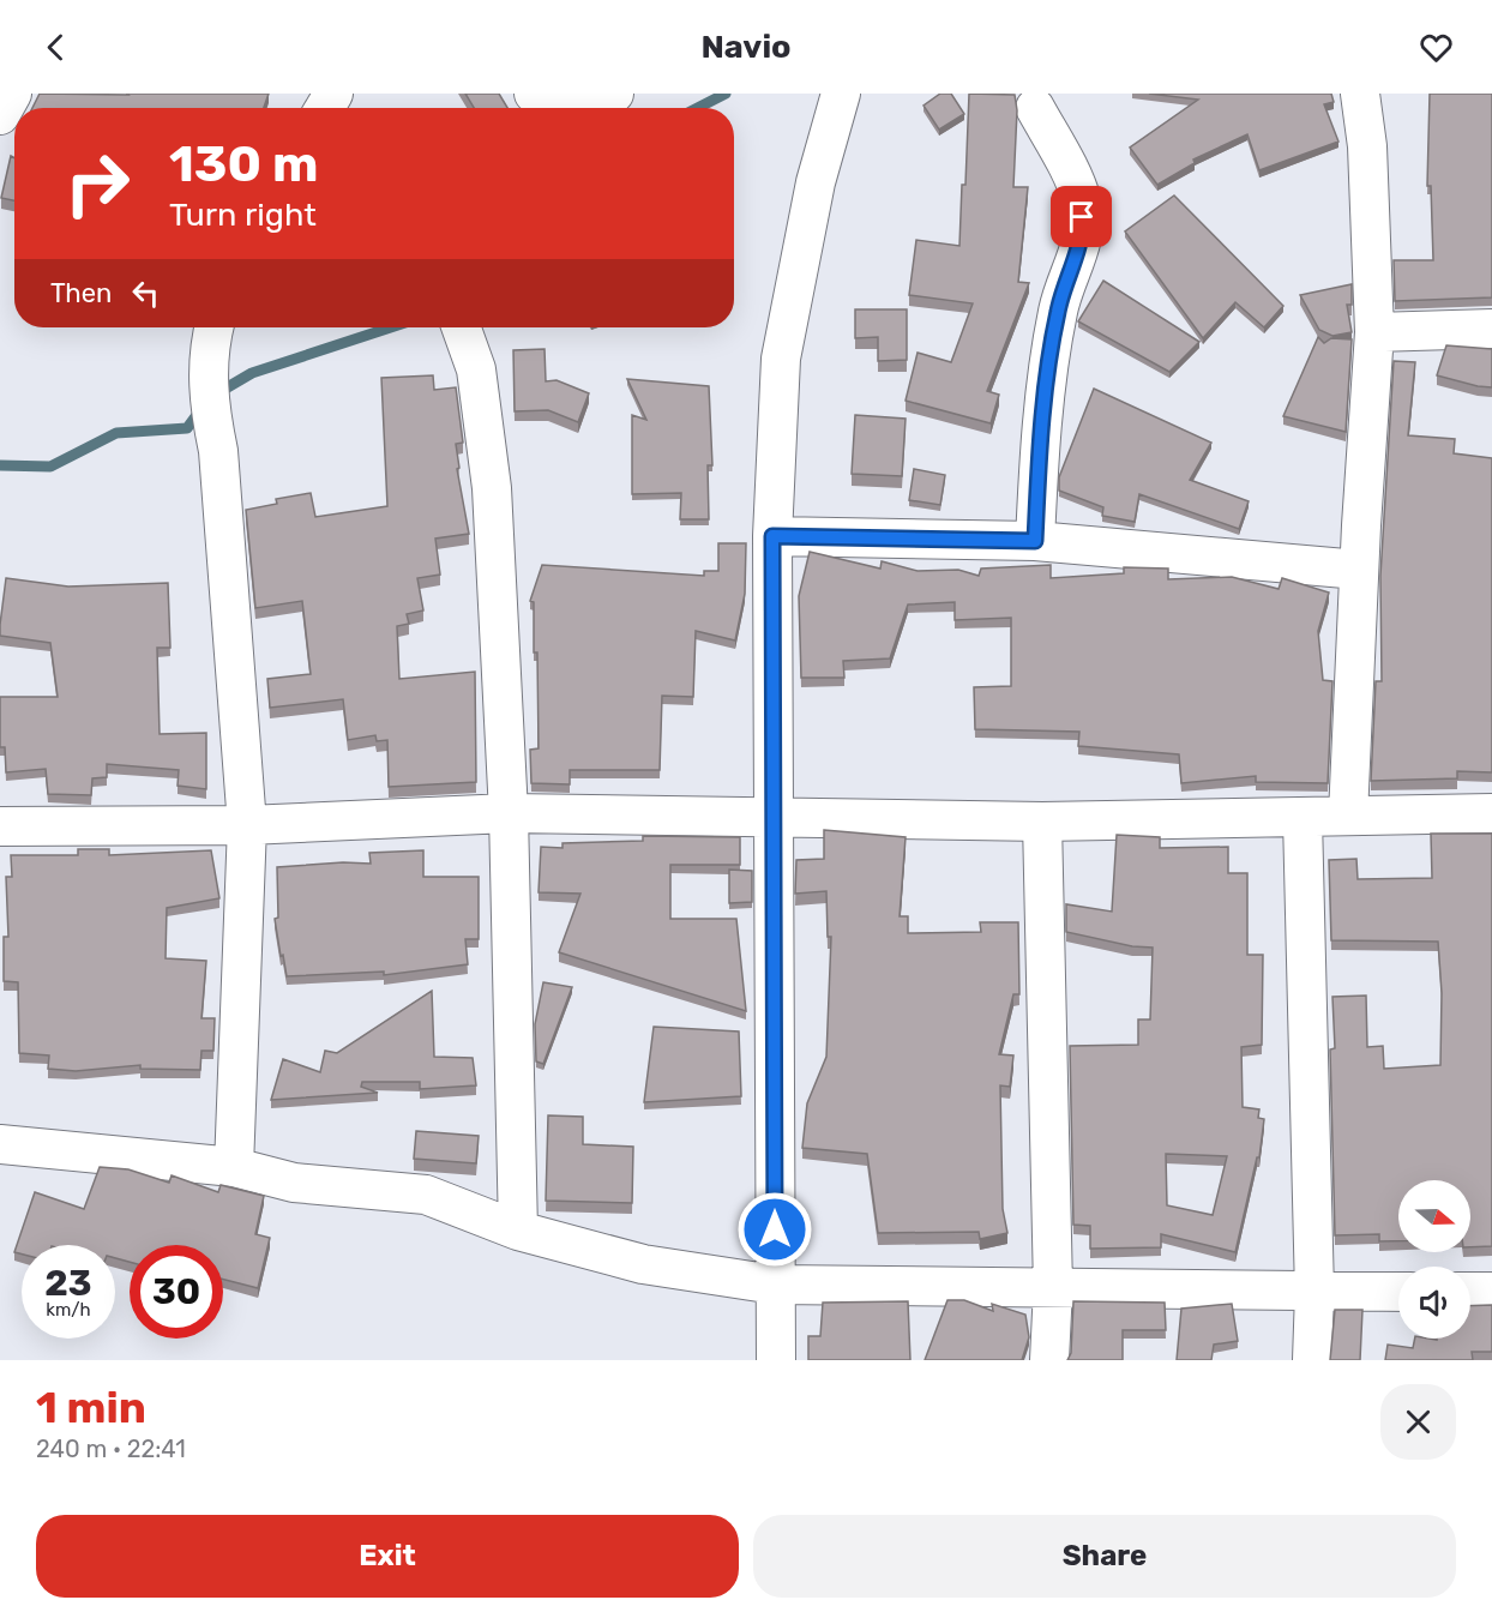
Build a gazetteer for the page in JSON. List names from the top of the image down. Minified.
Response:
{"north":"right","page":{"header":"Navio","turn":["130 m","Turn right"],"then":"Then","speed":"23 km/h","limit":"30","heading":["1 min","240 m · 22:41"],"buttons":["Exit","Share"]}}
